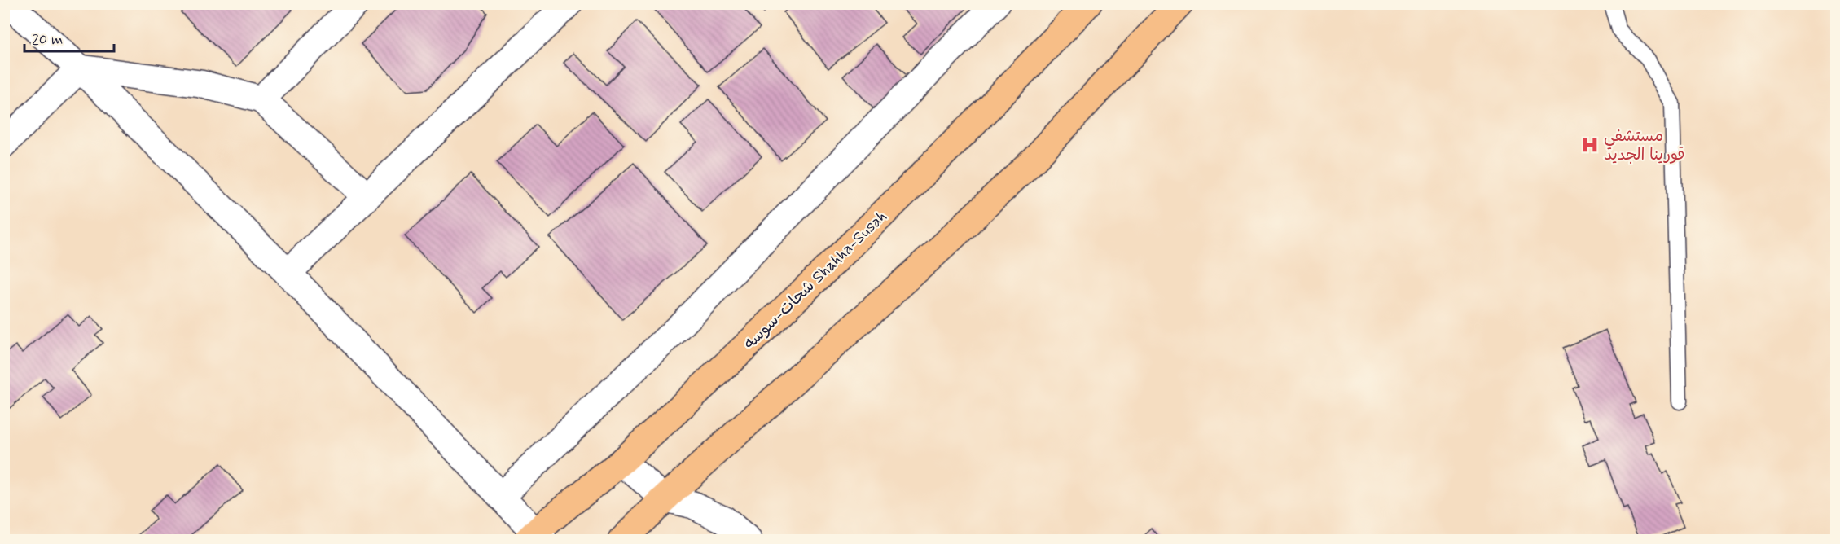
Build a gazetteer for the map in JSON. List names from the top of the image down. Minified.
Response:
{"streets":{"main road":["شحات-سوسه Shahha-Susah"]},"places":{"hospital":["مستشفي قورينا الجديد"]},"scale_bar":"20 m"}
